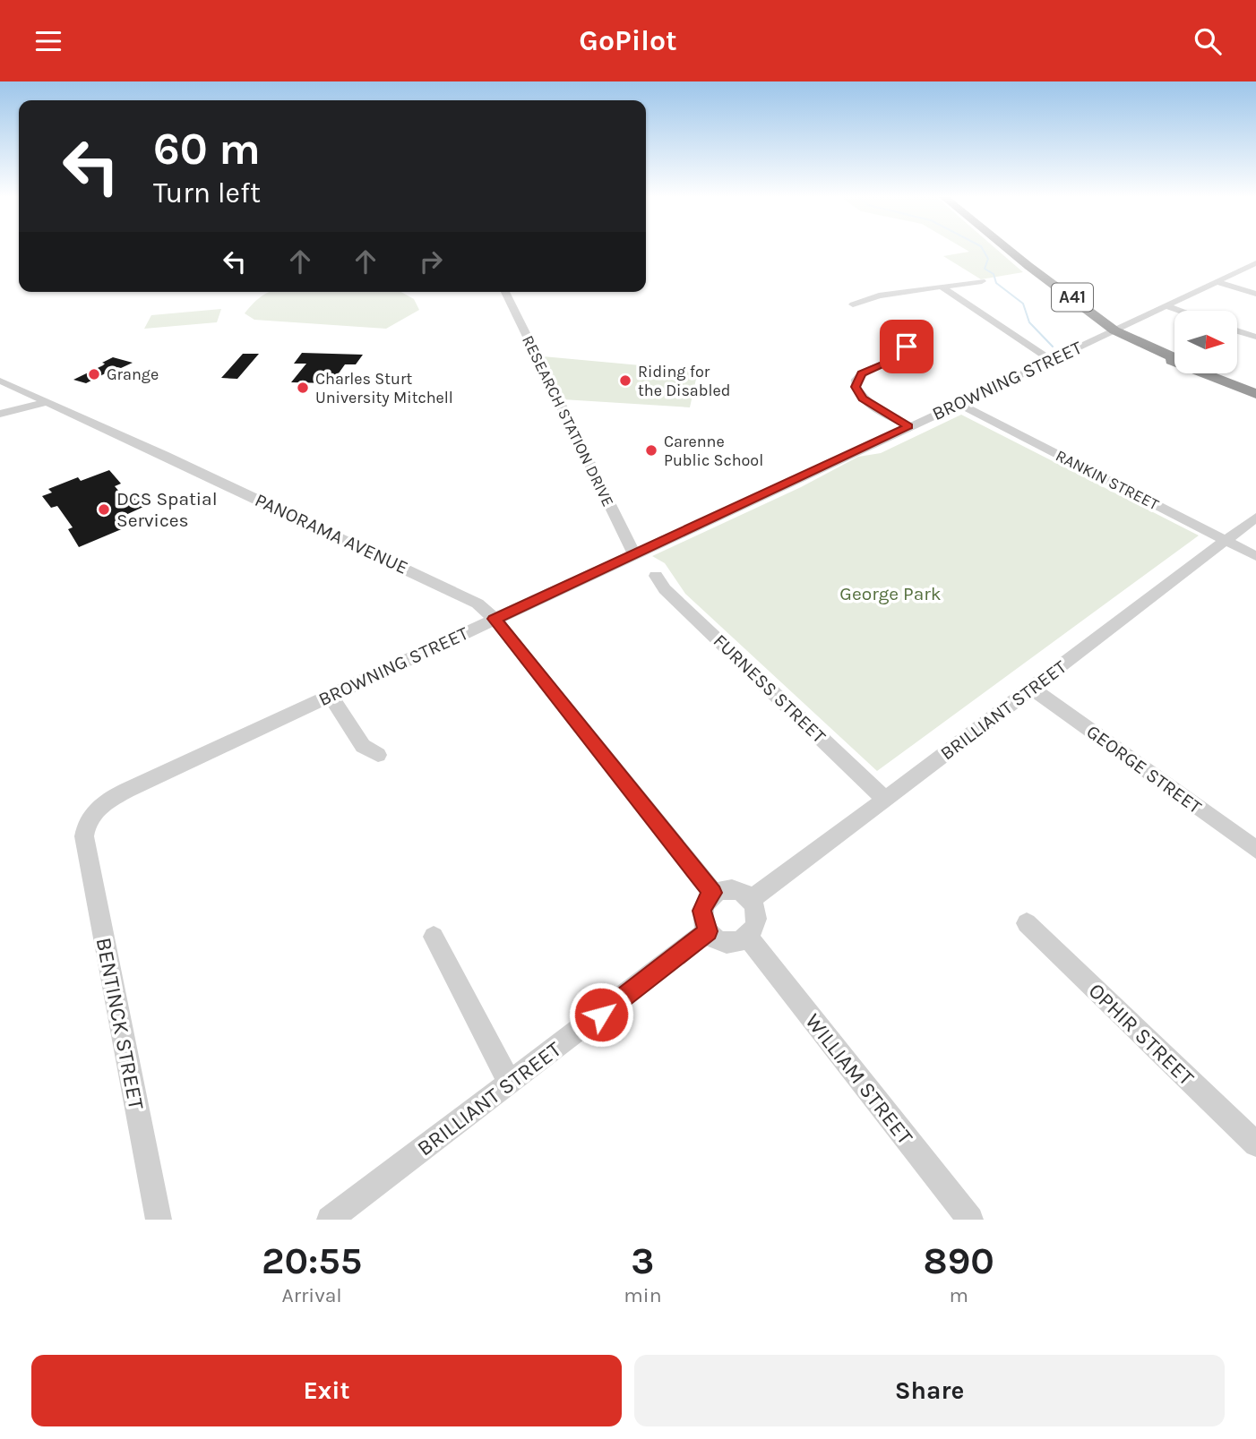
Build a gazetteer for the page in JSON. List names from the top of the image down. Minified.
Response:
{"streets":{"highway":["A41"],"street":["BROWNING STREET","RESEARCH STATION DRIVE","RANKIN STREET","PANORAMA AVENUE","FURNESS STREET","BRILLIANT STREET","GEORGE STREET","BENTINCK STREET","OPHIR STREET","WILLIAM STREET"]},"crossings":[["A41","BROWNING STREET"],["BROWNING STREET","RESEARCH STATION DRIVE"],["BROWNING STREET","RANKIN STREET"],["BROWNING STREET","PANORAMA AVENUE"],["BROWNING STREET","BENTINCK STREET"],["RANKIN STREET","BRILLIANT STREET"],["FURNESS STREET","BRILLIANT STREET"],["BRILLIANT STREET","GEORGE STREET"],["BRILLIANT STREET","WILLIAM STREET"]],"parks":["George Park"],"places":["Grange","Riding for the Disabled","Charles Sturt University Mitchell","Carenne Public School","DCS Spatial Services"],"north":"right","page":{"header":"GoPilot","turn":["60 m","Turn left"],"eta":["20:55","Arrival","3","min","890","m"],"buttons":["Exit","Share"]}}
